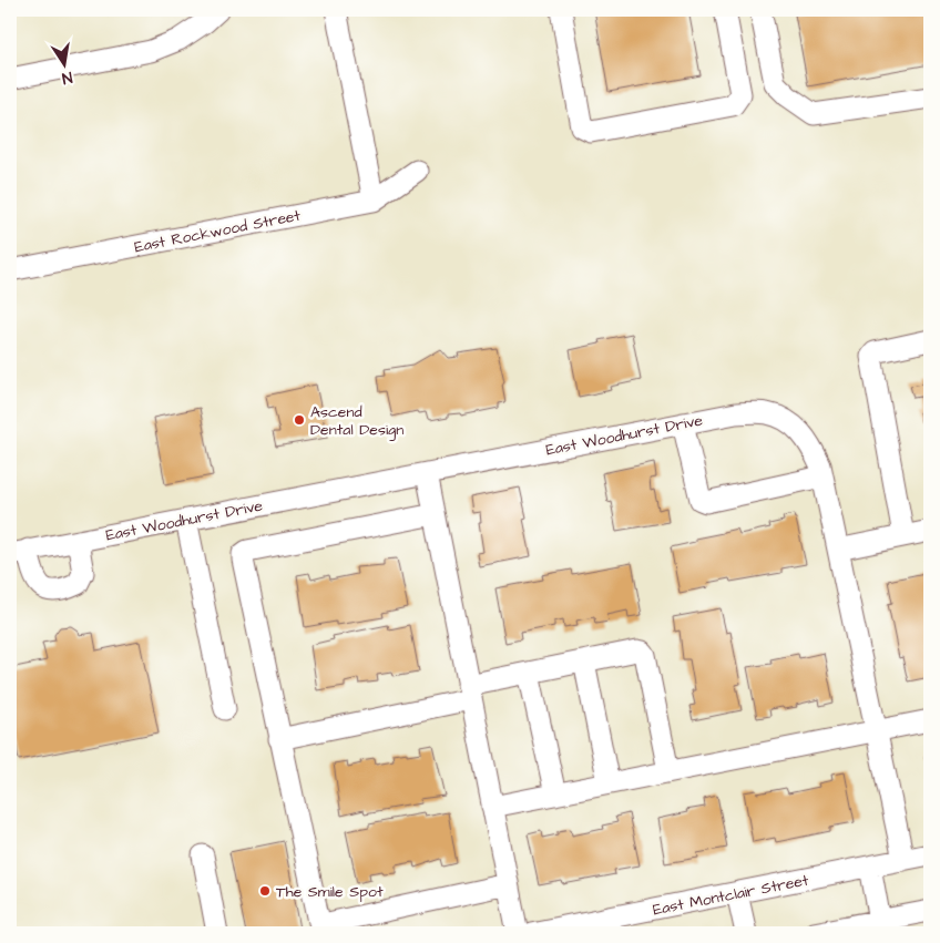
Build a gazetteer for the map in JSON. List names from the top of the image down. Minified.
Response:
{"streets":{"street":["East Rockwood Street","East Woodhurst Drive","East Montclair Street"]},"crossings":[["East Woodhurst Drive","East Montclair Street"]],"places":["Ascend Dental Design","The Smile Spot"],"north":"bottom"}
